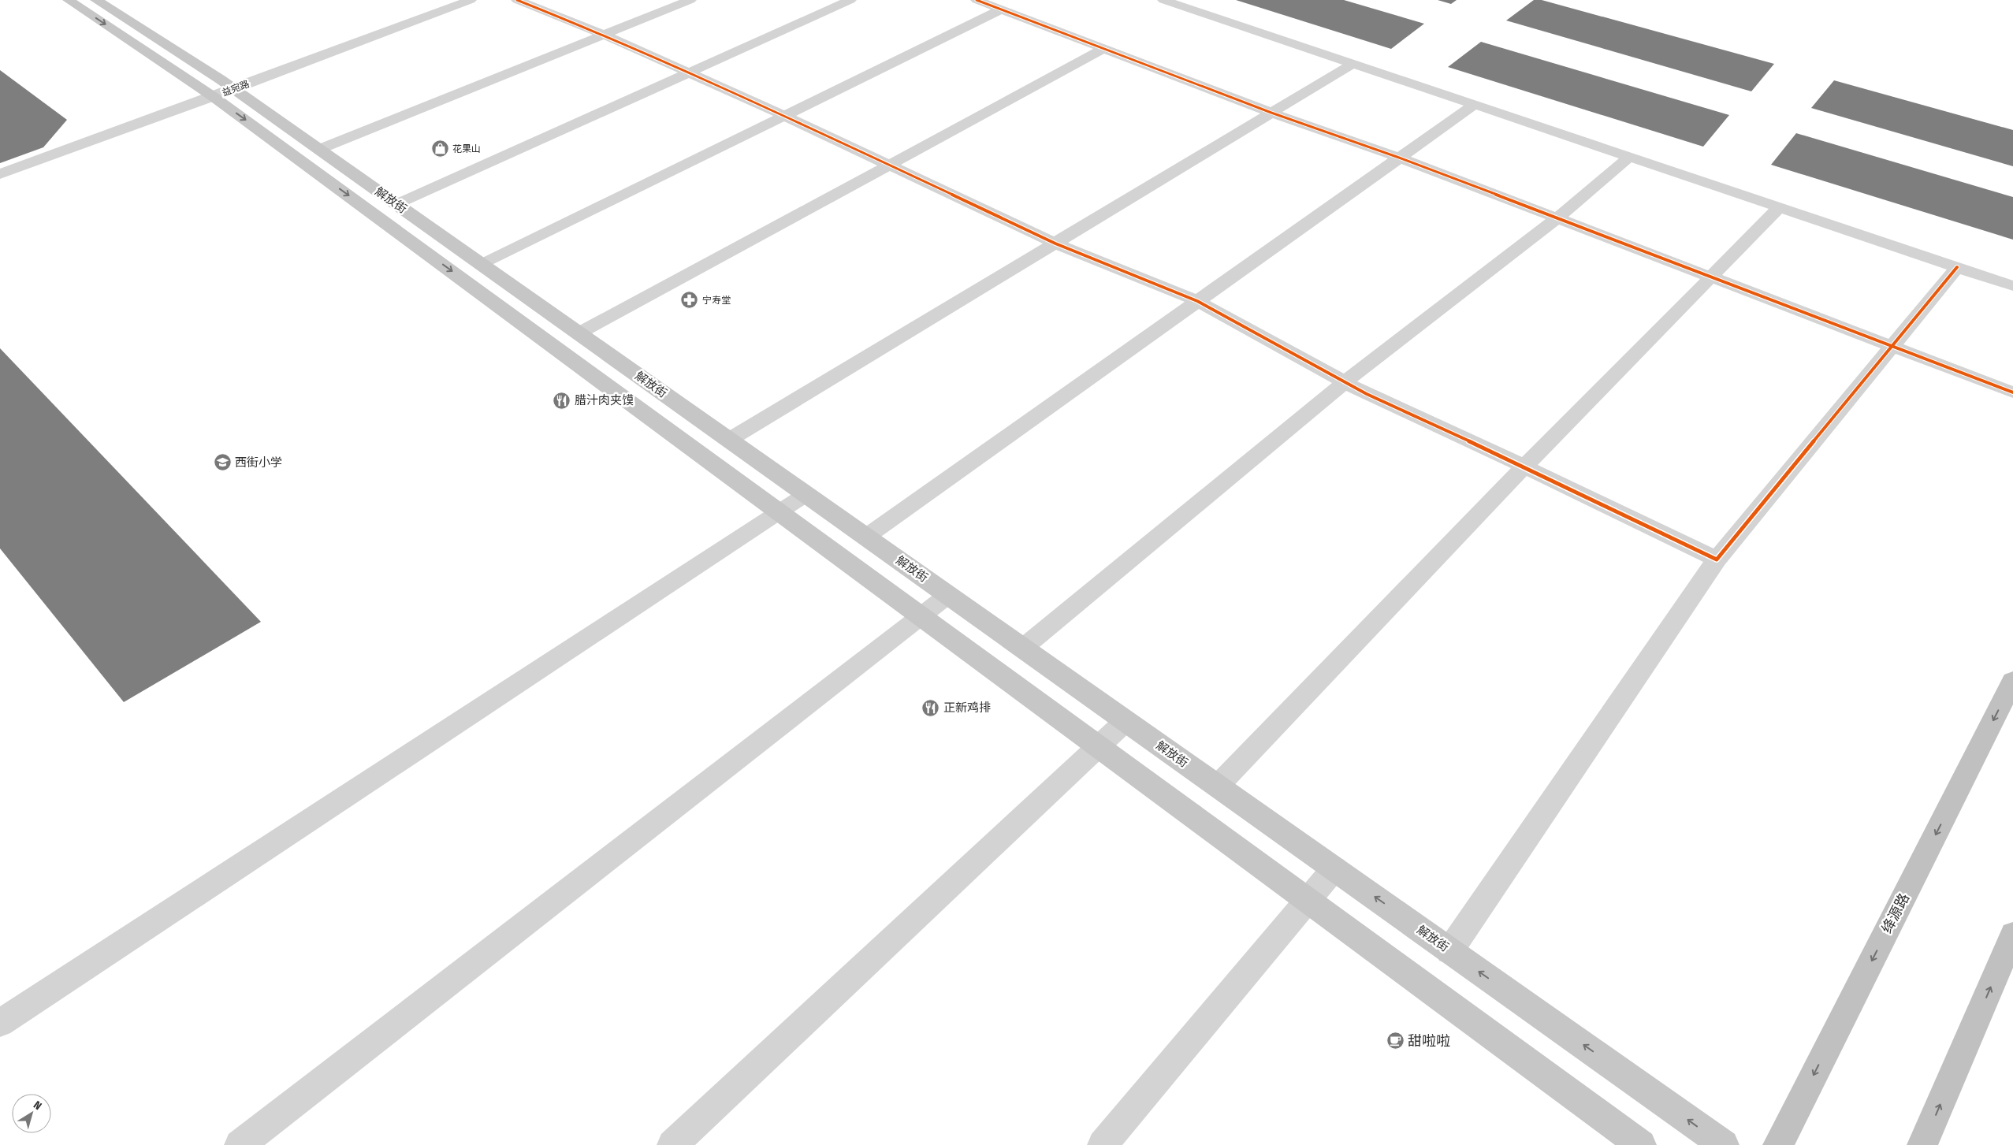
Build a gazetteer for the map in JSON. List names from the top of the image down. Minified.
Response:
{"streets":{"highway":["绛源路"],"main road":["解放街"],"street":["益宛路"]},"crossings":[["益宛路","解放街"]],"places":{"shop":["花果山"],"pharmacy":["宁寿堂"],"restaurant":["腊汁肉夹馍","正新鸡排"],"school or university":["西街小学"],"cafe":["甜啦啦"]},"north":"top right"}
